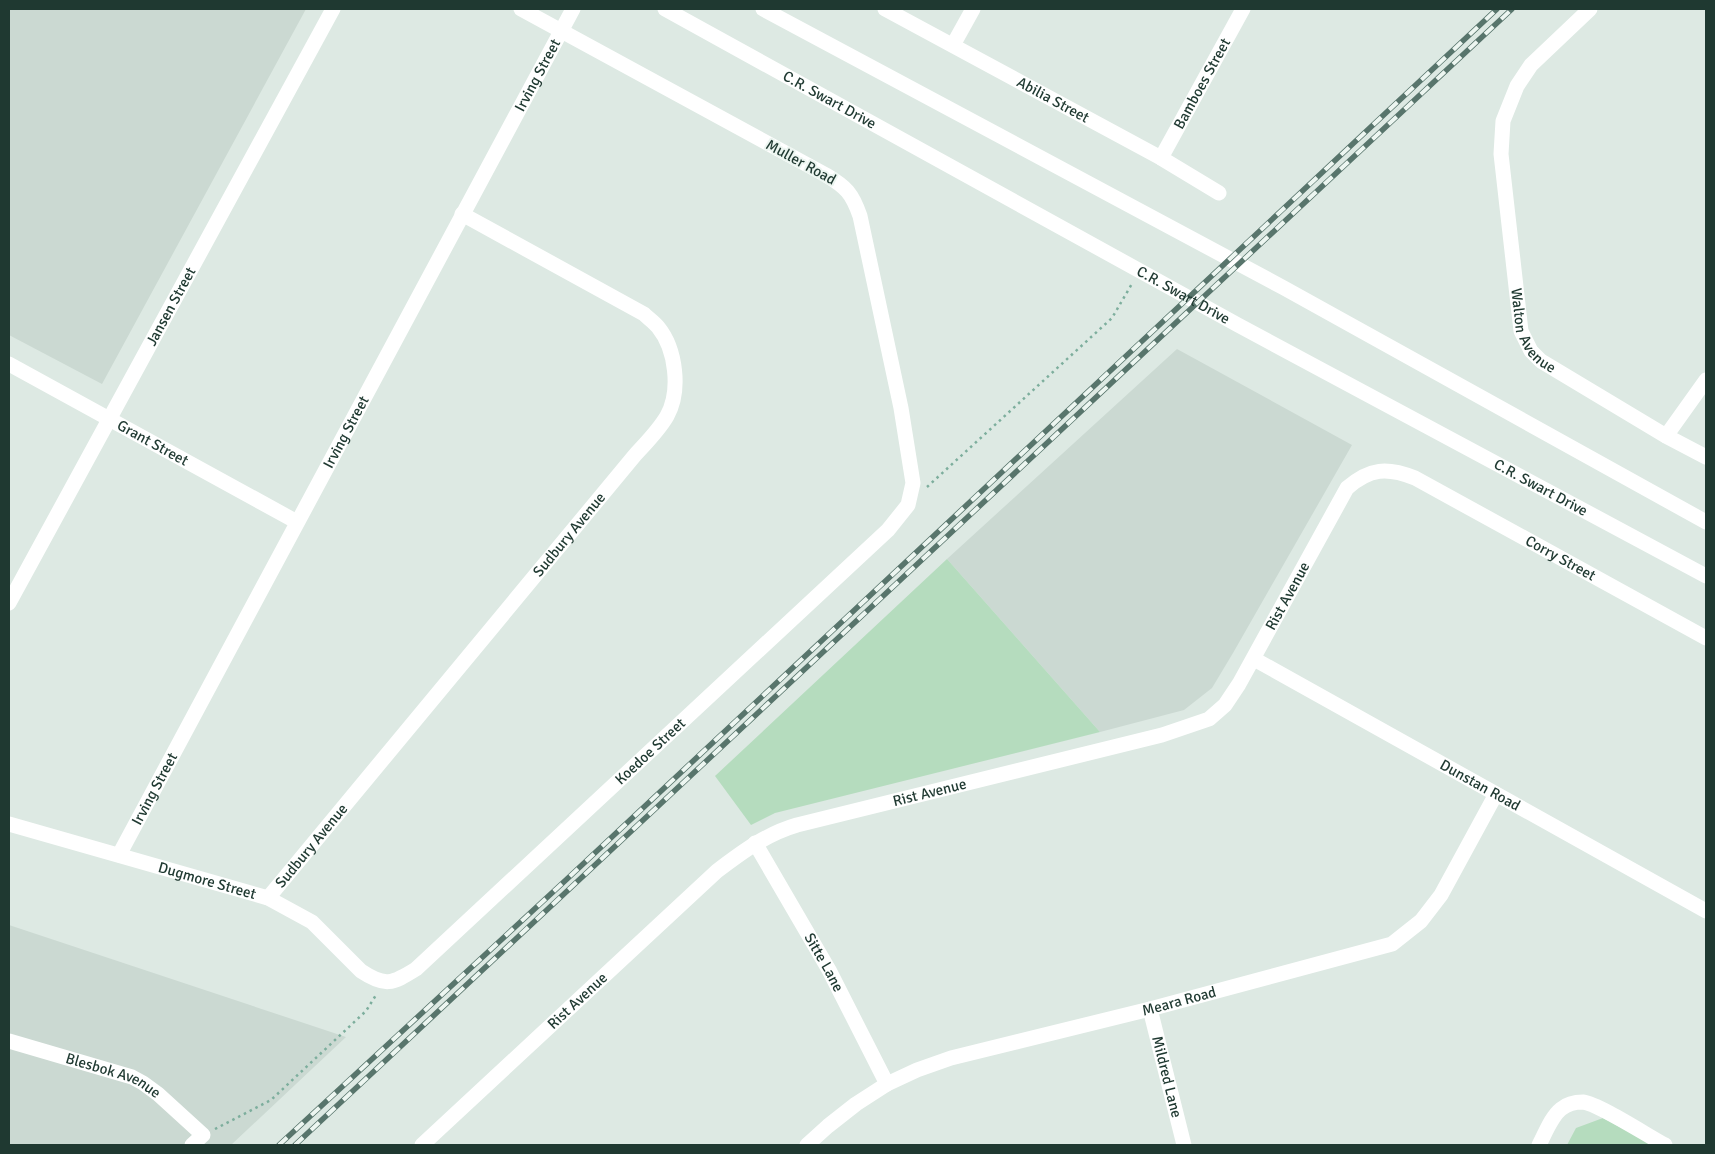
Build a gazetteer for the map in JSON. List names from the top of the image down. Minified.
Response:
{"streets":{"street":["Irving Street","Bamboes Street","C.R. Swart Drive","Abilia Street","Muller Road","Jansen Street","Walton Avenue","Grant Street","Sudbury Avenue","Corry Street","Rist Avenue","Koedoe Street","Dunstan Road","Dugmore Street","Sitte Lane","Meara Road","Mildred Lane","Blesbok Avenue"]},"crossings":[["Irving Street","Muller Road"],["Irving Street","Grant Street"],["Irving Street","Sudbury Avenue"],["Irving Street","Dugmore Street"],["Bamboes Street","Abilia Street"],["Muller Road","Koedoe Street"],["Jansen Street","Grant Street"],["Sudbury Avenue","Dugmore Street"],["Corry Street","Rist Avenue"],["Rist Avenue","Dunstan Road"],["Rist Avenue","Sitte Lane"],["Koedoe Street","Dugmore Street"],["Dunstan Road","Meara Road"],["Sitte Lane","Meara Road"],["Meara Road","Mildred Lane"]]}
